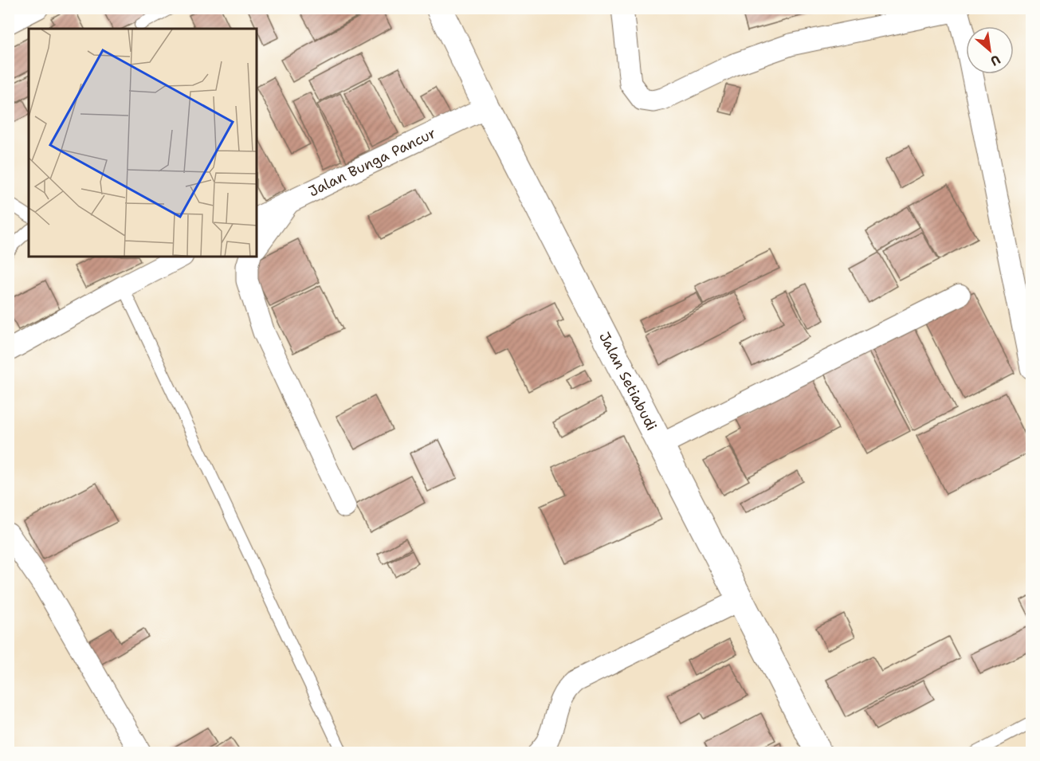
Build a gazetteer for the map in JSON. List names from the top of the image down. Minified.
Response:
{"streets":{"main road":["Jalan Setiabudi"],"street":["Jalan Bunga Pancur"]},"crossings":[["Jalan Bunga Pancur","Jalan Setiabudi"]],"north":"bottom right"}
